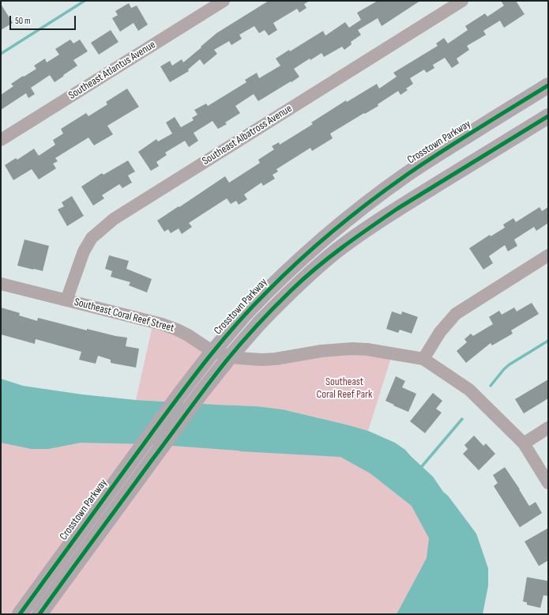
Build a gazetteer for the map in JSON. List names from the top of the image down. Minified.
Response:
{"streets":{"main road":["Crosstown Parkway"],"street":["Southeast Atlantus Avenue","Southeast Albatross Avenue","Southeast Coral Reef Street"]},"crossings":[["Southeast Albatross Avenue","Southeast Coral Reef Street"]],"parks":["Southeast Coral Reef Park"],"scale_bar":"50 m"}
